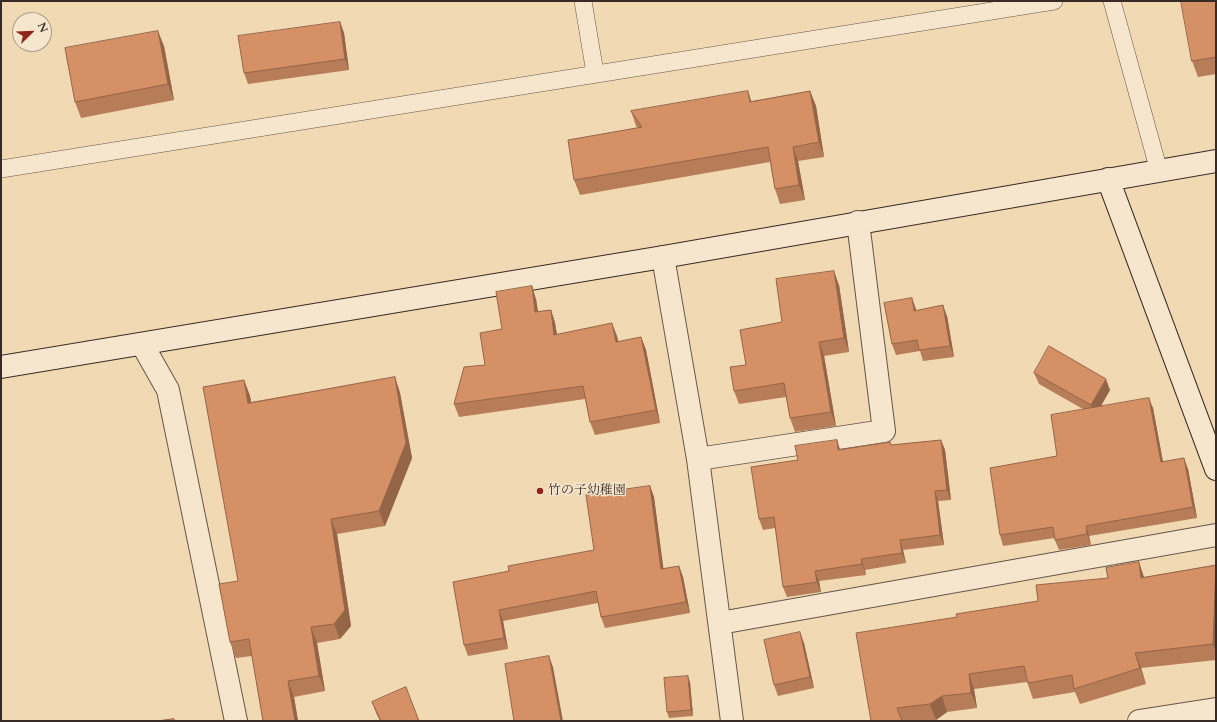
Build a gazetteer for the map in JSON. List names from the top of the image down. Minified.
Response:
{"places":["竹の子幼稚園"],"north":"top right"}
